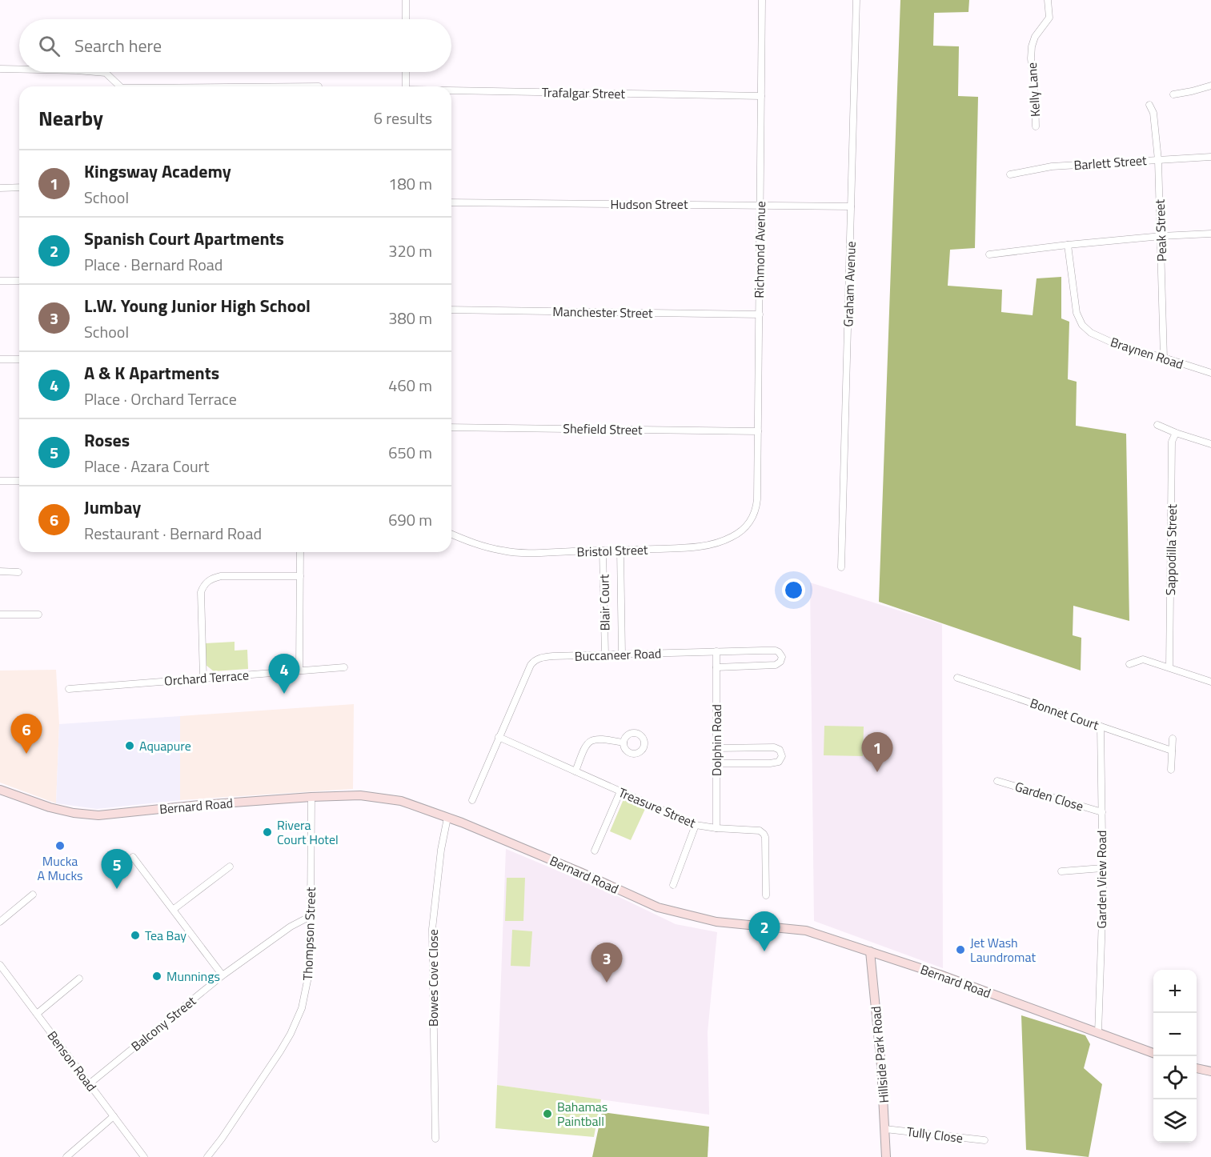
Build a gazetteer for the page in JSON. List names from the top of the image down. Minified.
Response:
{"streets":{"main road":["Bernard Road","Hillside Park Road"],"street":["Kelly Lane","Trafalgar Street","Barlett Street","Hudson Street","Peak Street","Richmond Avenue","Graham Avenue","Manchester Street","Braynen Road","Shefield Street","Sappodilla Street","Bristol Street","Blair Court","Buccaneer Road","Orchard Terrace","Bonnet Court","Dolphin Road","Garden Close","Treasure Street","Garden View Road","Thompson Street","Bowes Cove Close","Balcony Street","Benson Road","Tully Close"]},"crossings":[["Trafalgar Street","Richmond Avenue"],["Barlett Street","Peak Street"],["Hudson Street","Richmond Avenue"],["Hudson Street","Graham Avenue"],["Peak Street","Braynen Road"],["Richmond Avenue","Manchester Street"],["Richmond Avenue","Shefield Street"],["Richmond Avenue","Bristol Street"],["Bristol Street","Blair Court"],["Blair Court","Buccaneer Road"],["Buccaneer Road","Dolphin Road"],["Buccaneer Road","Treasure Street"],["Bonnet Court","Garden View Road"],["Dolphin Road","Treasure Street"],["Garden Close","Garden View Road"],["Bernard Road","Garden View Road"],["Bernard Road","Thompson Street"],["Bernard Road","Bowes Cove Close"],["Bernard Road","Hillside Park Road"],["Thompson Street","Balcony Street"],["Balcony Street","Benson Road"],["Hillside Park Road","Tully Close"]],"places":["Aquapure","Rivera Court Hotel","Mucka A Mucks","Tea Bay","Jet Wash Laundromat","Munnings","Bahamas Paintball"],"page":{"search":"Search here","heading":["Nearby","6 results"],"list":[{"mark":"1","name":"Kingsway Academy","note":"School","value":"180 m"},{"mark":"2","name":"Spanish Court Apartments","note":"Place · Bernard Road","value":"320 m"},{"mark":"3","name":"L.W. Young Junior High School","note":"School","value":"380 m"},{"mark":"4","name":"A & K Apartments","note":"Place · Orchard Terrace","value":"460 m"},{"mark":"5","name":"Roses","note":"Place · Azara Court","value":"650 m"},{"mark":"6","name":"Jumbay","note":"Restaurant · Bernard Road","value":"690 m"}],"pins":["4","6","1","5","2","3"],"map_buttons":["+","−"]}}
